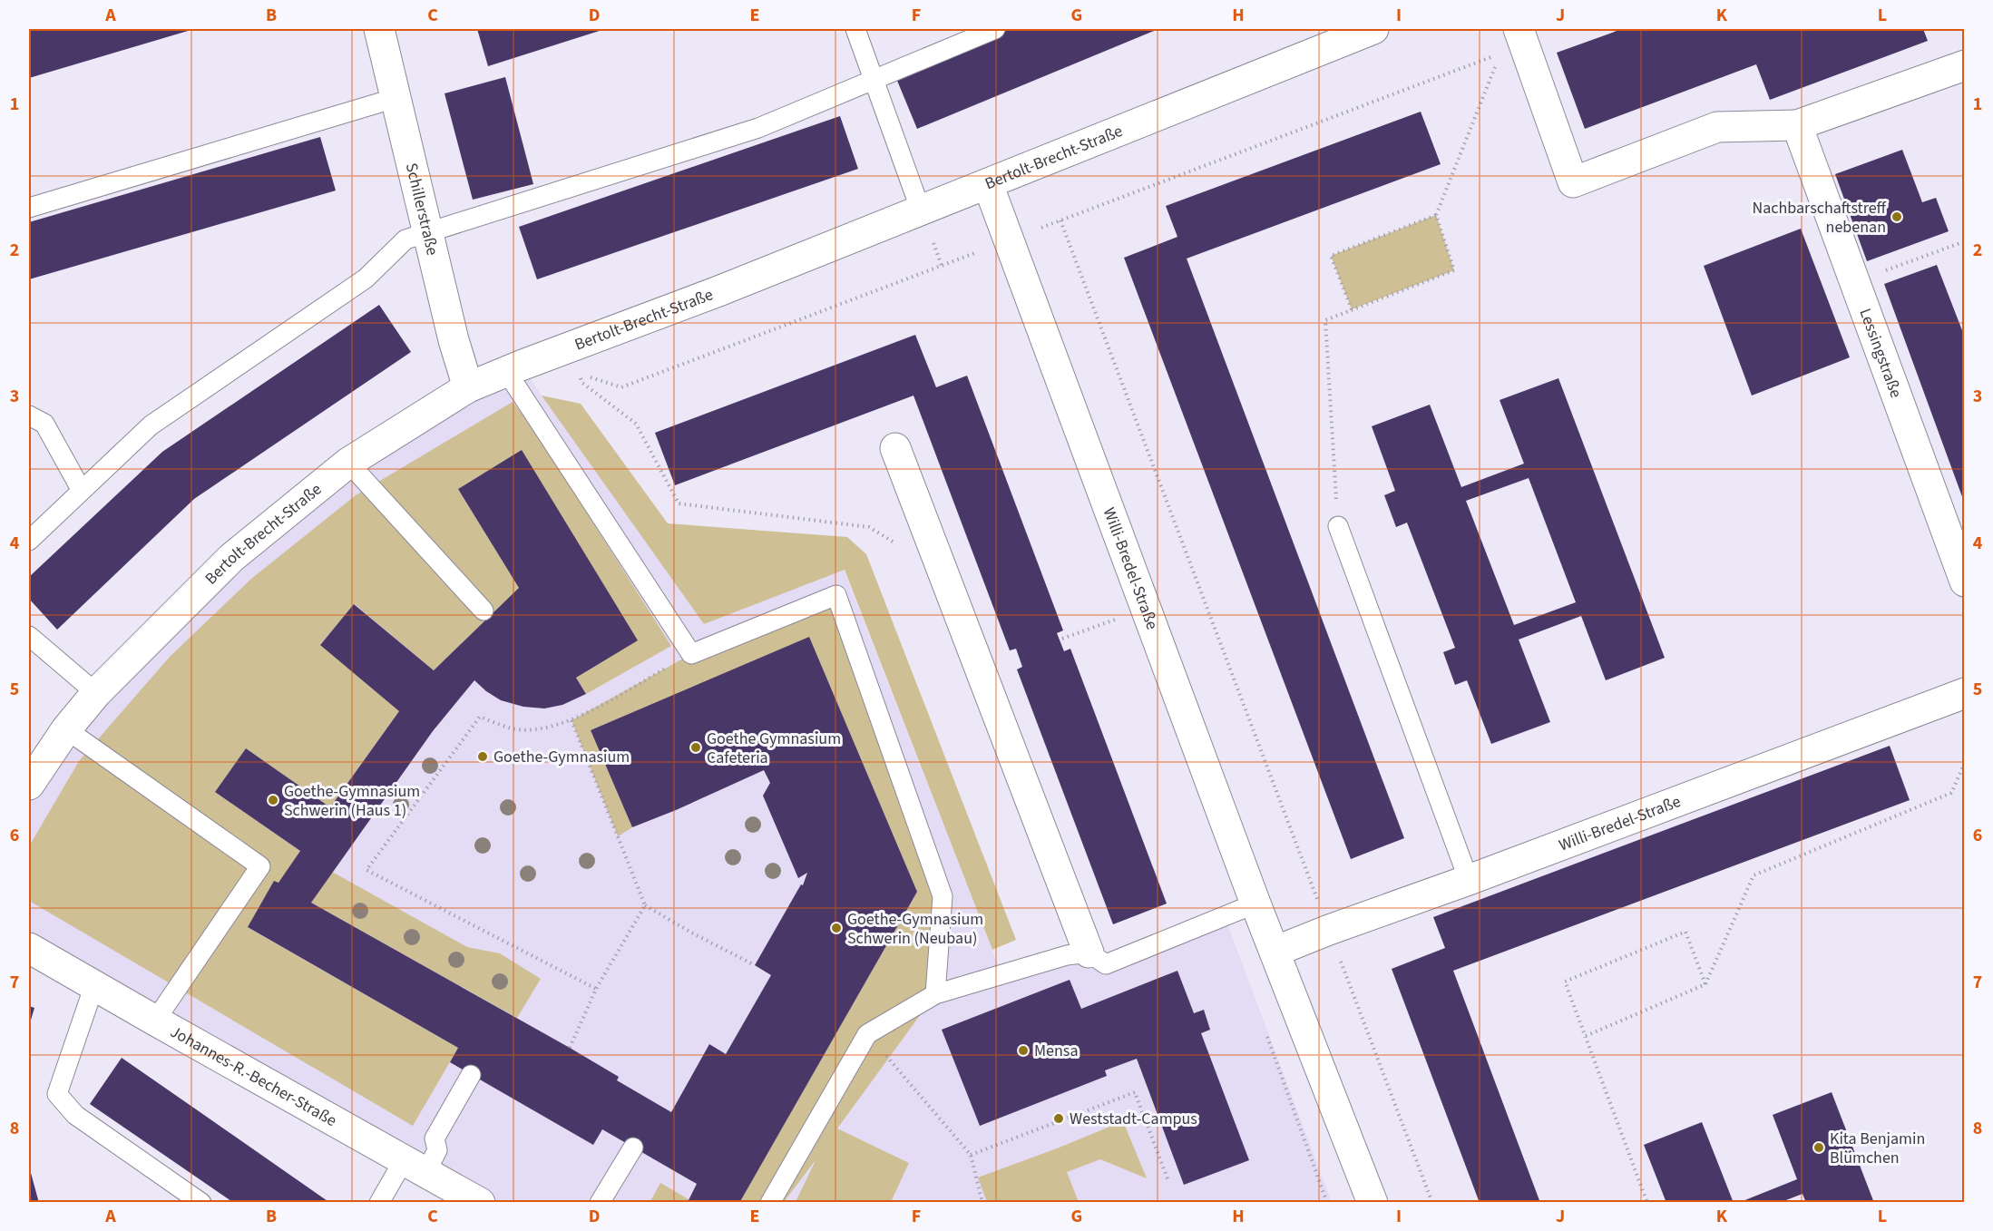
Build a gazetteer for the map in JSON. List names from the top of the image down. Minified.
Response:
{"streets":{"street":["Bertolt-Brecht-Straße","Schillerstraße","Lessingstraße","Willi-Bredel-Straße","Johannes-R.-Becher-Straße"]},"crossings":[["Bertolt-Brecht-Straße","Schillerstraße"],["Bertolt-Brecht-Straße","Willi-Bredel-Straße"]],"places":["Nachbarschaftstreff nebenan","Goethe Gymnasium Cafeteria","Goethe-Gymnasium","Goethe-Gymnasium Schwerin (Haus 1)","Goethe-Gymnasium Schwerin (Neubau)","Mensa","Weststadt-Campus","Kita Benjamin Blümchen"],"grid":{"columns":["A","B","C","D","E","F","G","H","I","J","K","L"],"rows":["1","2","3","4","5","6","7","8"]}}
